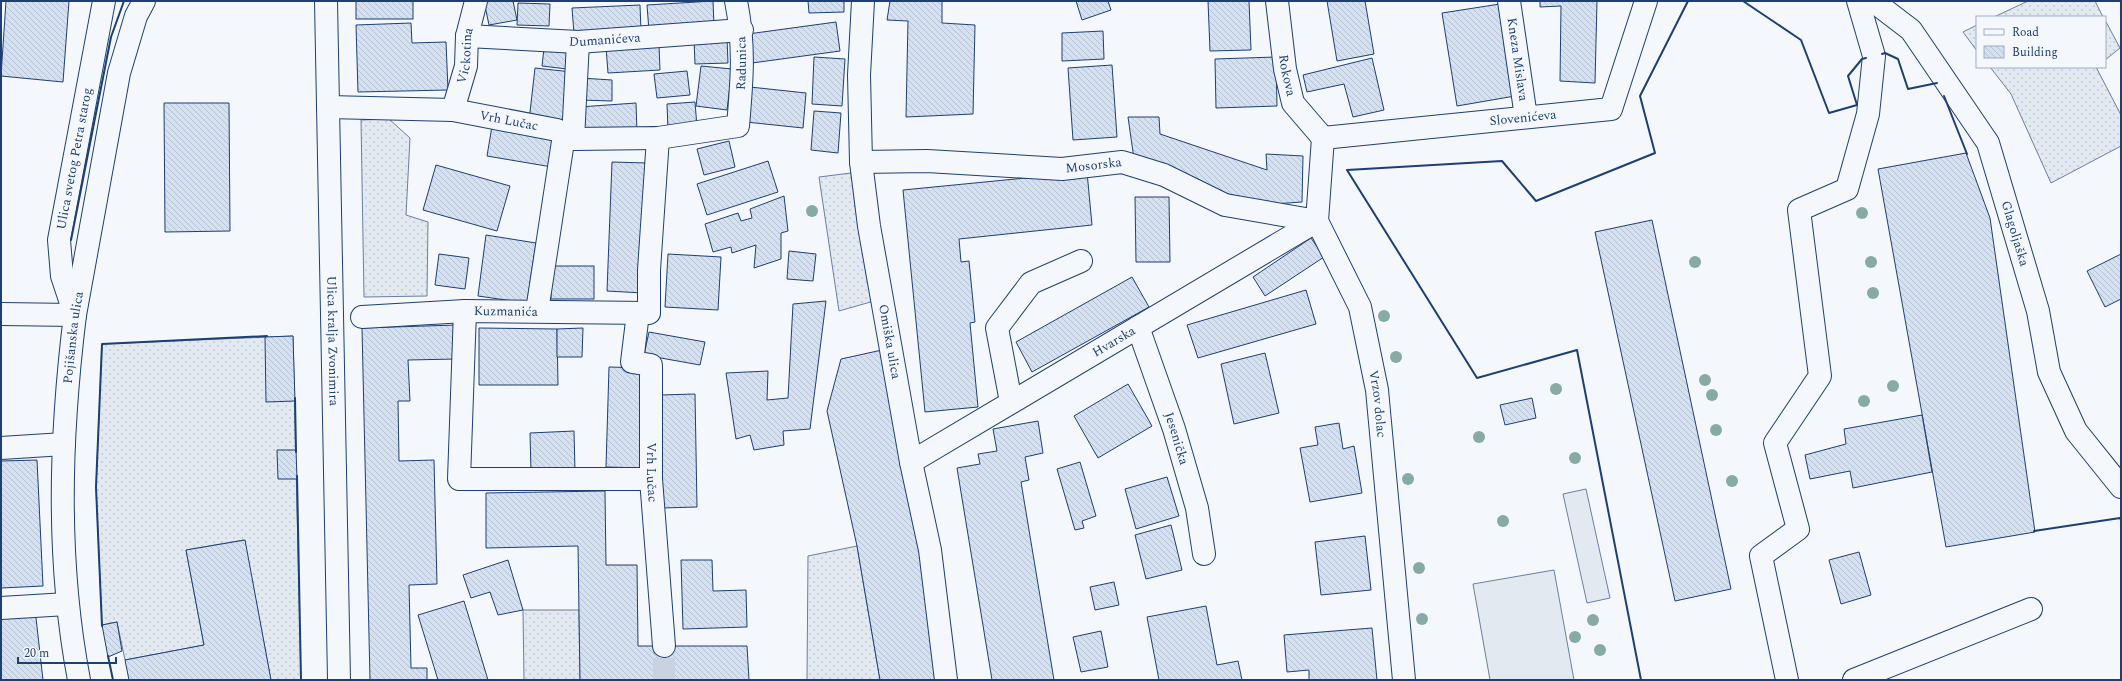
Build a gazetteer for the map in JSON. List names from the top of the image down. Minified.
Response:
{"streets":{"street":["Dumanićeva","Vickotina","Kneza Mislava","Radunica","Rokova","Slovenićeva","Vrh Lučac","Ulica svetog Petra starog","Mosorska","Glagoljaška","Kuzmanića","Pojišanska ulica","Ulica kralja Zvonimira","Omiška ulica","Hvarska","Vrzov dolac","Jesenička"]},"crossings":[["Dumanićeva","Vickotina"],["Dumanićeva","Radunica"],["Vickotina","Vrh Lučac"],["Kneza Mislava","Slovenićeva"],["Radunica","Vrh Lučac"],["Rokova","Slovenićeva"],["Vrh Lučac","Kuzmanića"],["Vrh Lučac","Ulica kralja Zvonimira"],["Ulica svetog Petra starog","Pojišanska ulica"],["Mosorska","Omiška ulica"],["Mosorska","Hvarska"],["Mosorska","Vrzov dolac"],["Omiška ulica","Hvarska"],["Hvarska","Vrzov dolac"],["Hvarska","Jesenička"]],"legend":["Road","Building"],"scale_bar":"20 m"}
